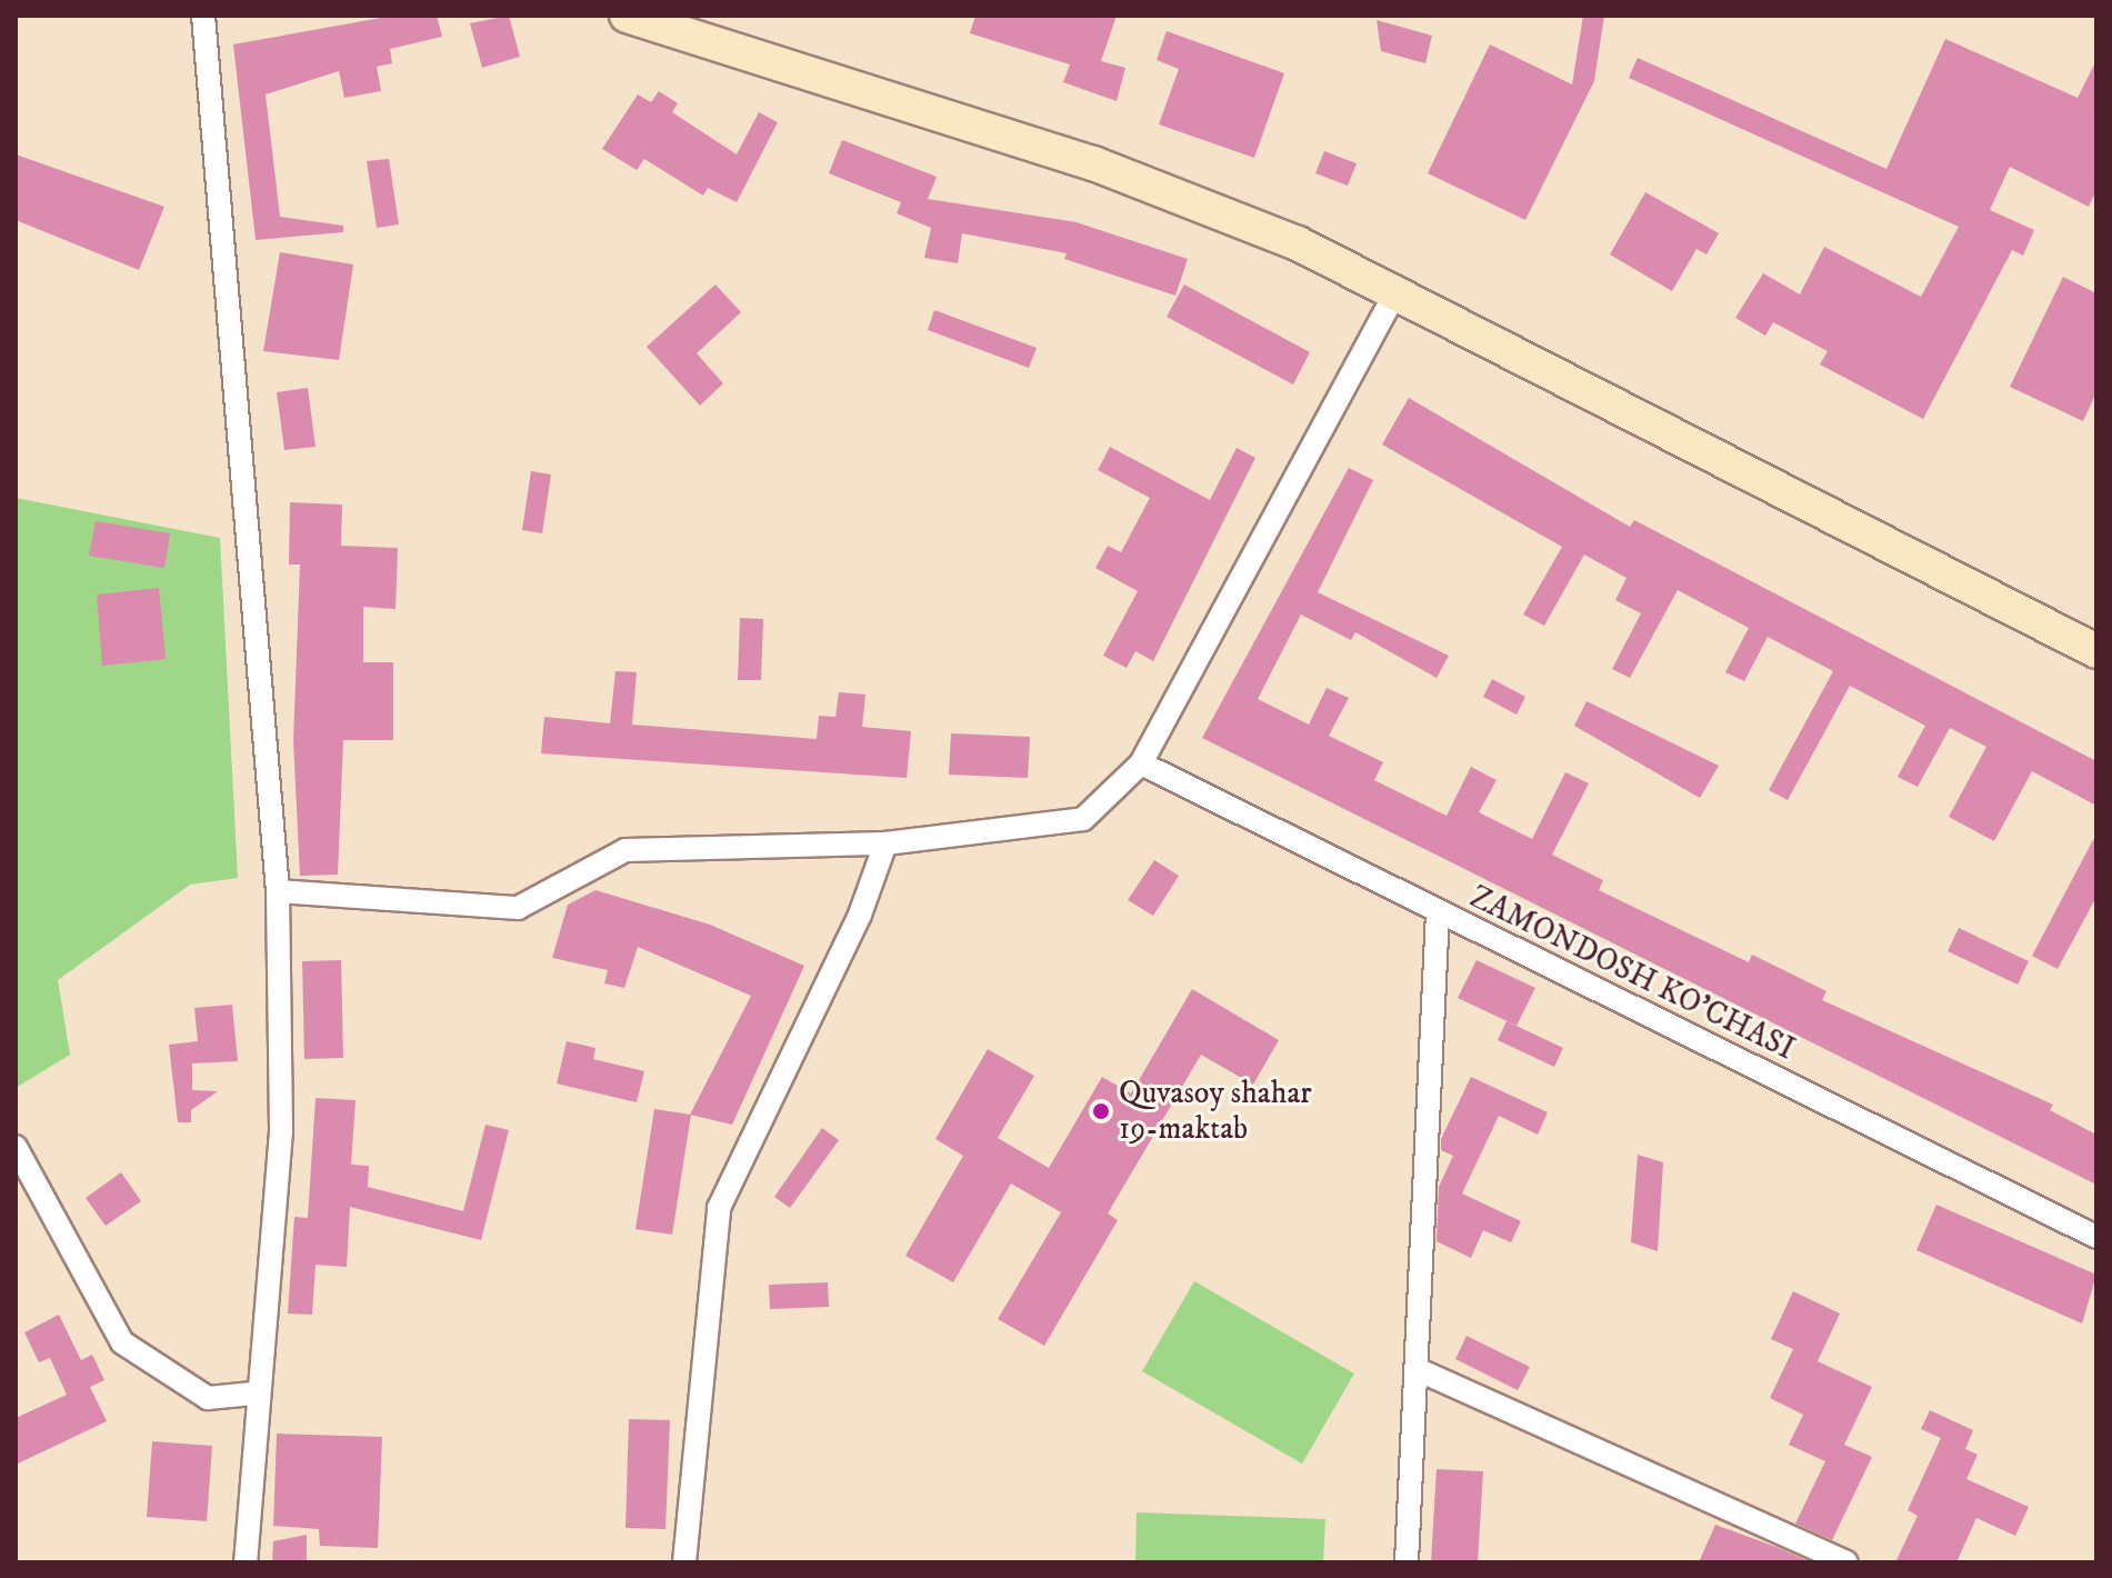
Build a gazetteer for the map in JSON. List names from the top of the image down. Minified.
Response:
{"streets":{"street":["ZAMONDOSH KO'CHASI"]},"places":["Quvasoy shahar 19-maktab"]}
